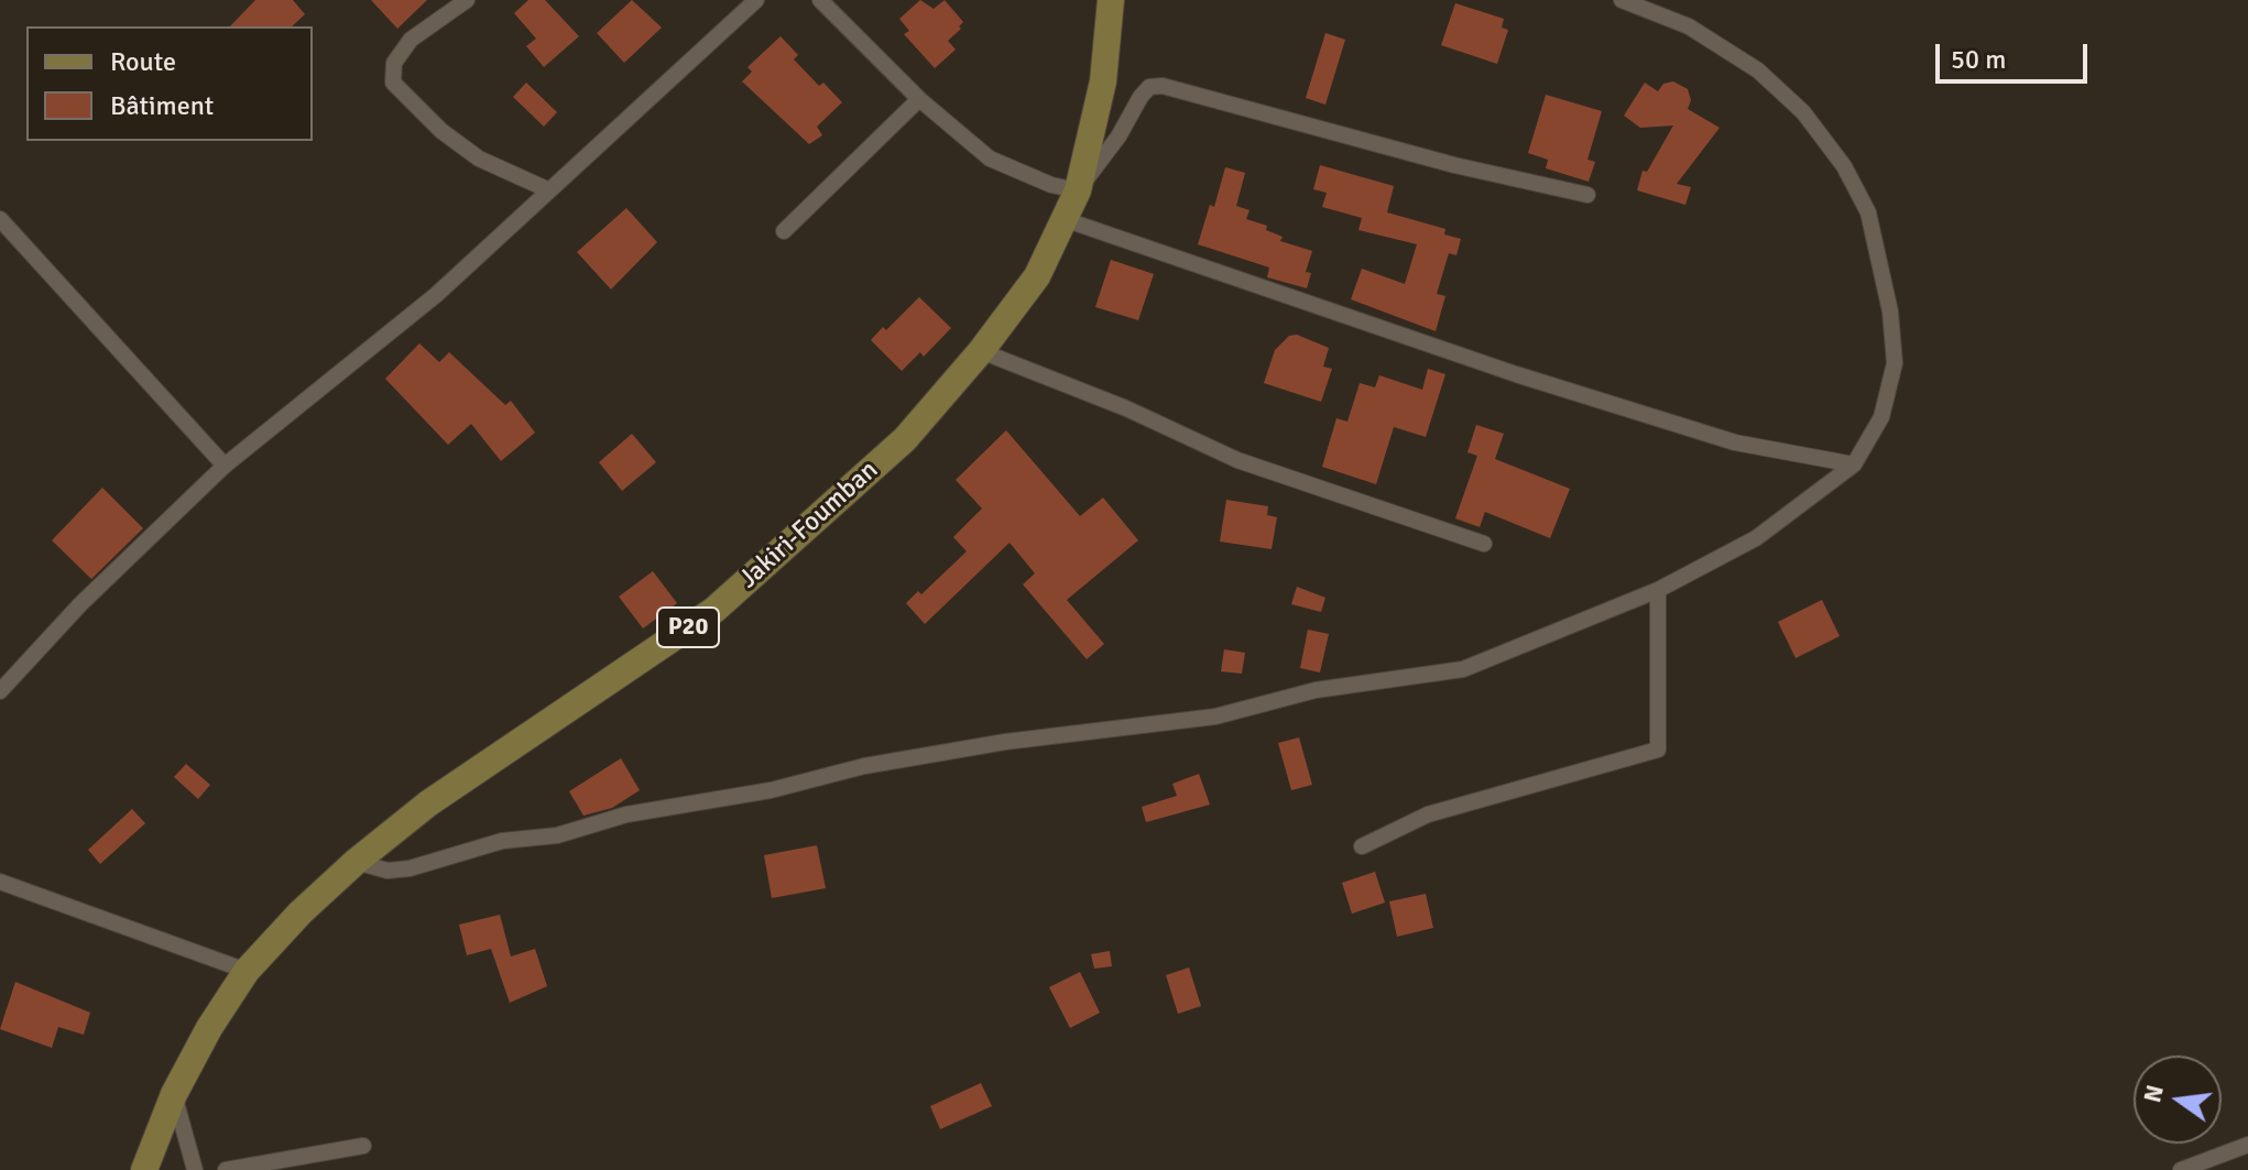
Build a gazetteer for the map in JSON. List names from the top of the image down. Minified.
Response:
{"streets":{"main road":["Jakiri-Foumban","P20"]},"legend":["Route","Bâtiment"],"scale_bar":"50 m","north":"left"}
